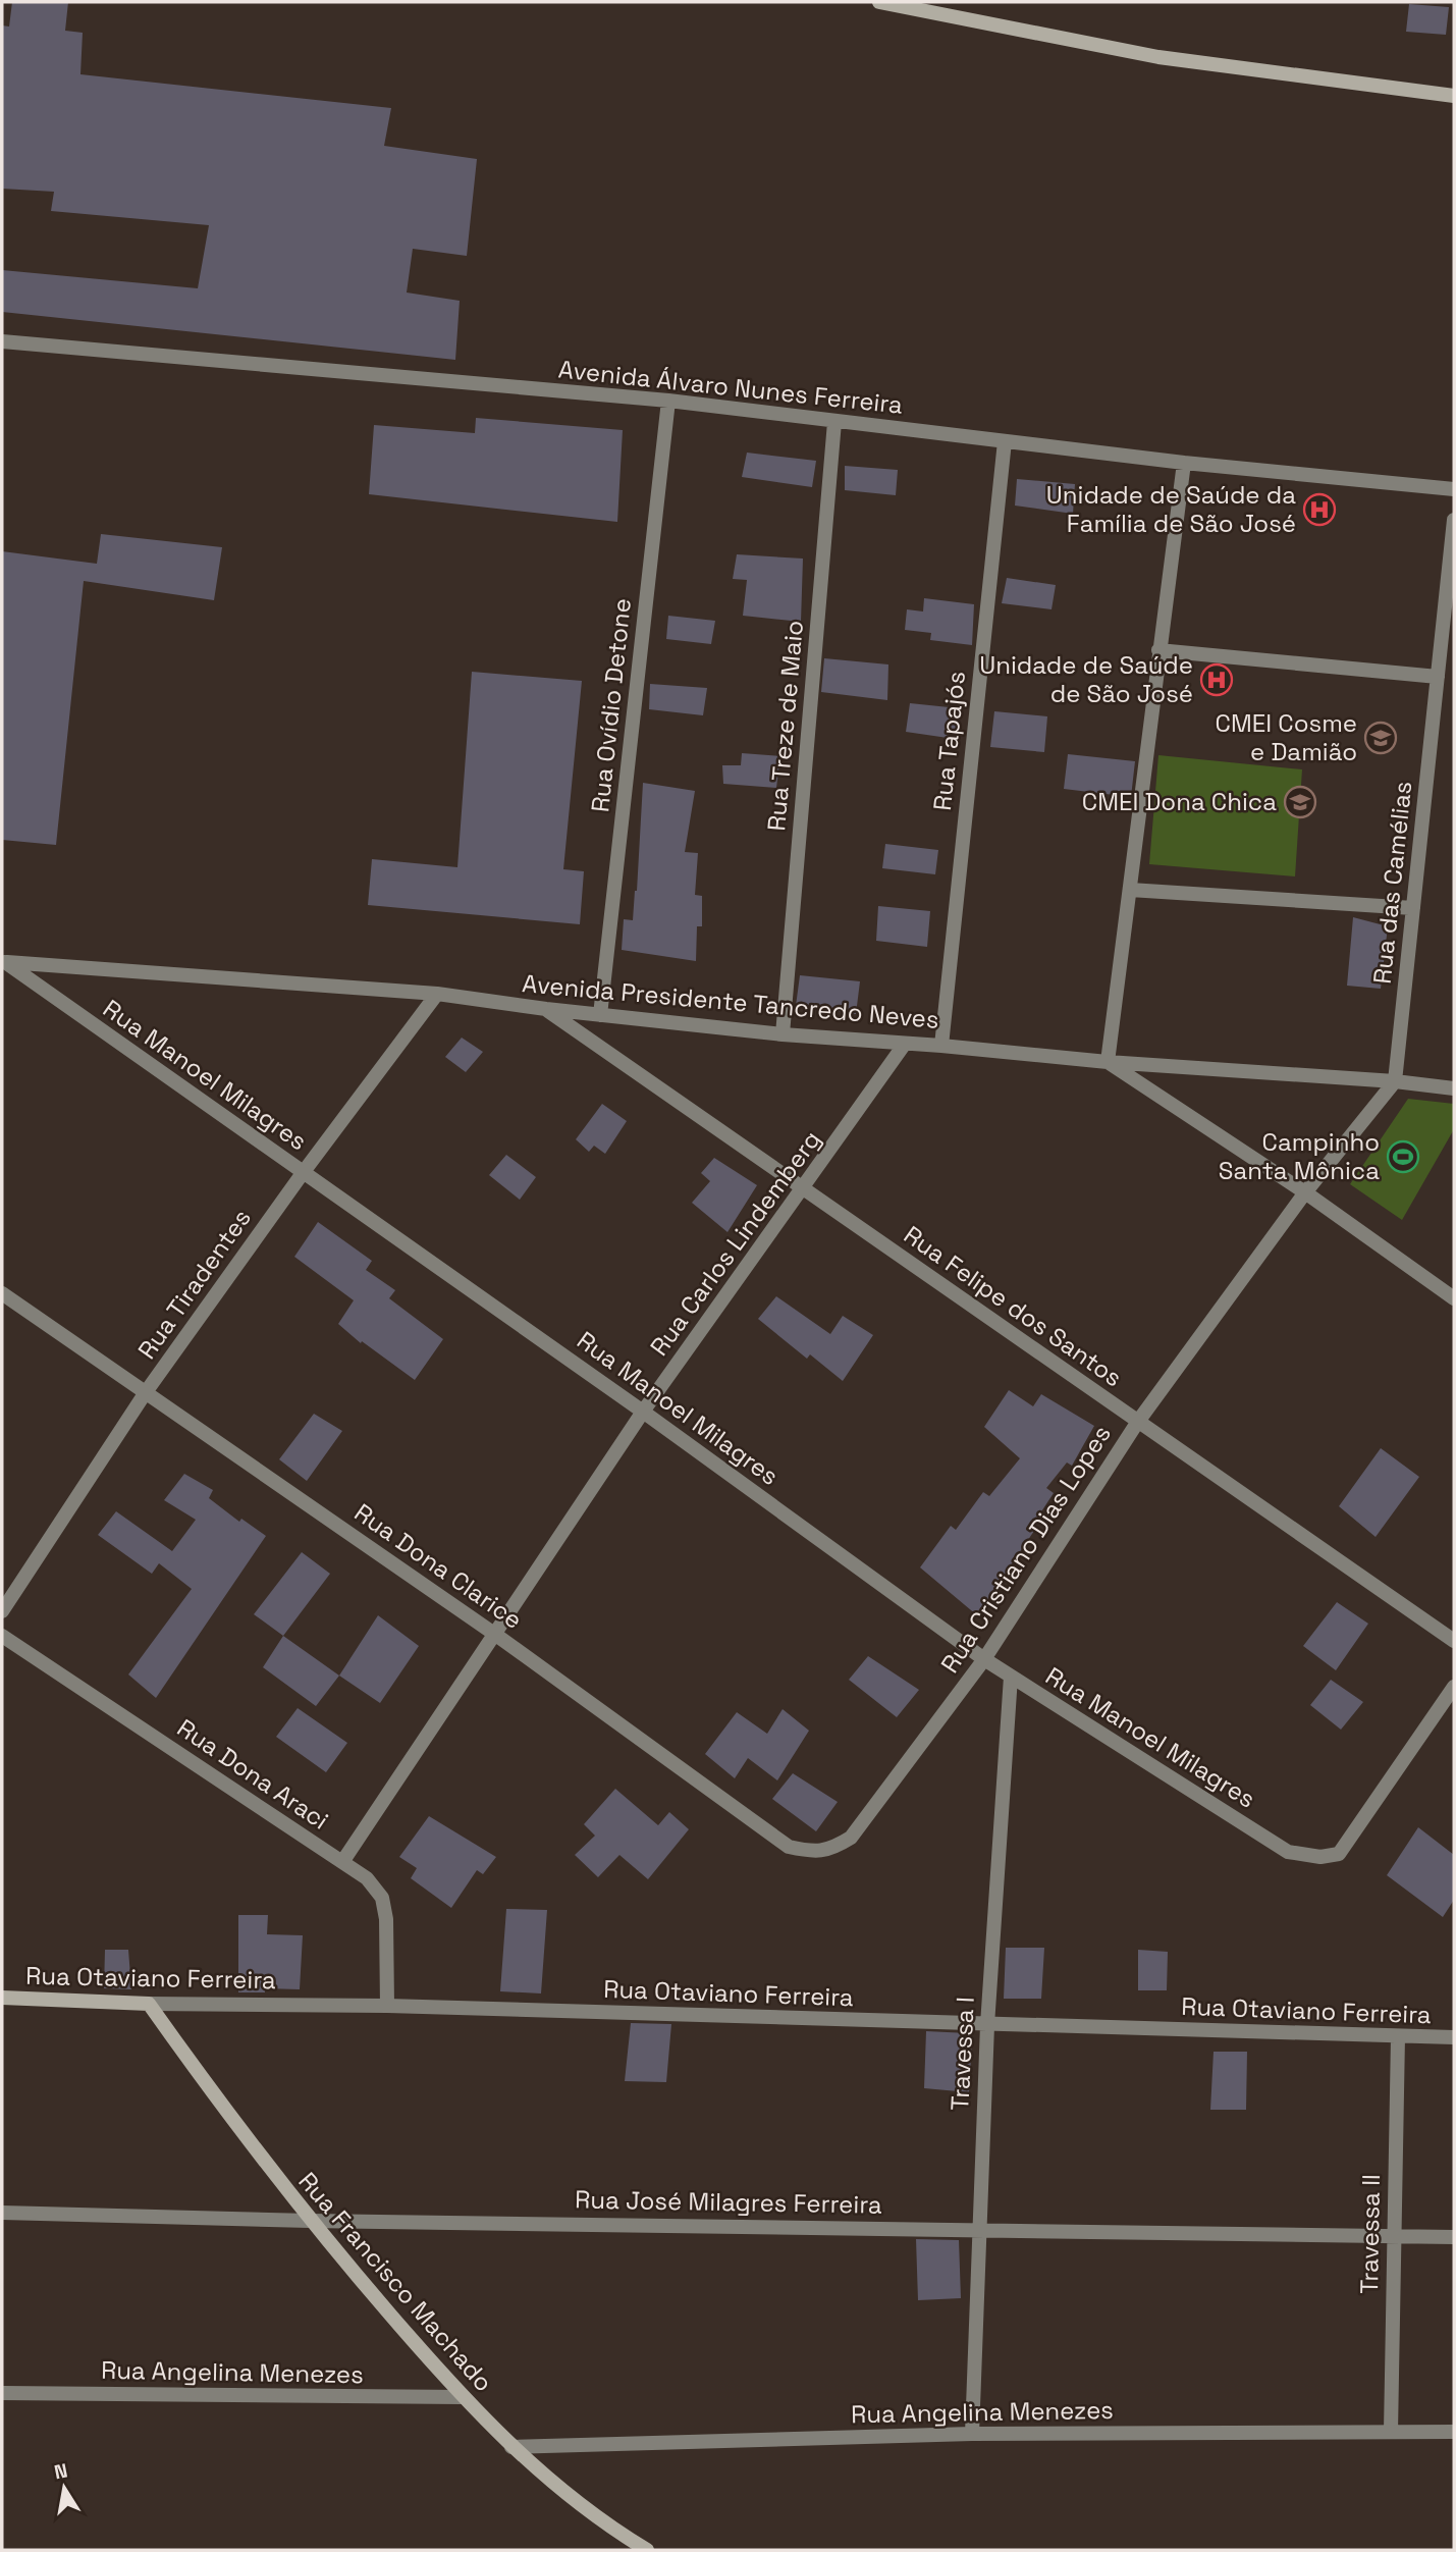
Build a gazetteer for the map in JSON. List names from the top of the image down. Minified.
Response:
{"streets":{"street":["Avenida Álvaro Nunes Ferreira","Rua Ovídio Detone","Rua Treze de Maio","Rua Tapajós","Rua das Camélias","Avenida Presidente Tancredo Neves","Rua Manoel Milagres","Rua Carlos Lindemberg","Rua Tiradentes","Rua Felipe dos Santos","Rua Cristiano Dias Lopes","Rua Dona Clarice","Rua Dona Araci","Rua Otaviano Ferreira","Travessa I","Rua José Milagres Ferreira","Travessa II","Rua Francisco Machado","Rua Angelina Menezes"]},"crossings":[["Avenida Álvaro Nunes Ferreira","Rua Ovídio Detone"],["Avenida Álvaro Nunes Ferreira","Rua Treze de Maio"],["Avenida Álvaro Nunes Ferreira","Rua Tapajós"],["Rua Ovídio Detone","Avenida Presidente Tancredo Neves"],["Rua Treze de Maio","Avenida Presidente Tancredo Neves"],["Rua Tapajós","Avenida Presidente Tancredo Neves"],["Rua das Camélias","Avenida Presidente Tancredo Neves"],["Rua das Camélias","Rua Cristiano Dias Lopes"],["Avenida Presidente Tancredo Neves","Rua Manoel Milagres"],["Avenida Presidente Tancredo Neves","Rua Carlos Lindemberg"],["Avenida Presidente Tancredo Neves","Rua Tiradentes"],["Avenida Presidente Tancredo Neves","Rua Felipe dos Santos"],["Avenida Presidente Tancredo Neves","Rua Cristiano Dias Lopes"],["Rua Manoel Milagres","Rua Carlos Lindemberg"],["Rua Manoel Milagres","Rua Tiradentes"],["Rua Manoel Milagres","Rua Cristiano Dias Lopes"],["Rua Manoel Milagres","Travessa I"],["Rua Carlos Lindemberg","Rua Felipe dos Santos"],["Rua Carlos Lindemberg","Rua Dona Clarice"],["Rua Carlos Lindemberg","Rua Dona Araci"],["Rua Tiradentes","Rua Dona Clarice"],["Rua Felipe dos Santos","Rua Cristiano Dias Lopes"],["Rua Cristiano Dias Lopes","Rua Dona Clarice"],["Rua Dona Araci","Rua Otaviano Ferreira"],["Rua Otaviano Ferreira","Travessa I"],["Rua Otaviano Ferreira","Travessa II"],["Rua Otaviano Ferreira","Rua Francisco Machado"],["Travessa I","Rua José Milagres Ferreira"],["Travessa I","Rua Angelina Menezes"],["Rua José Milagres Ferreira","Travessa II"],["Rua José Milagres Ferreira","Rua Francisco Machado"],["Travessa II","Rua Angelina Menezes"],["Rua Francisco Machado","Rua Angelina Menezes"]],"places":{"hospital":["Unidade de Saúde da Família de São José","Unidade de Saúde de São José"],"school or university":["CMEI Cosme e Damião","CMEI Dona Chica"],"sports":["Campinho Santa Mônica"]},"north":"top"}
